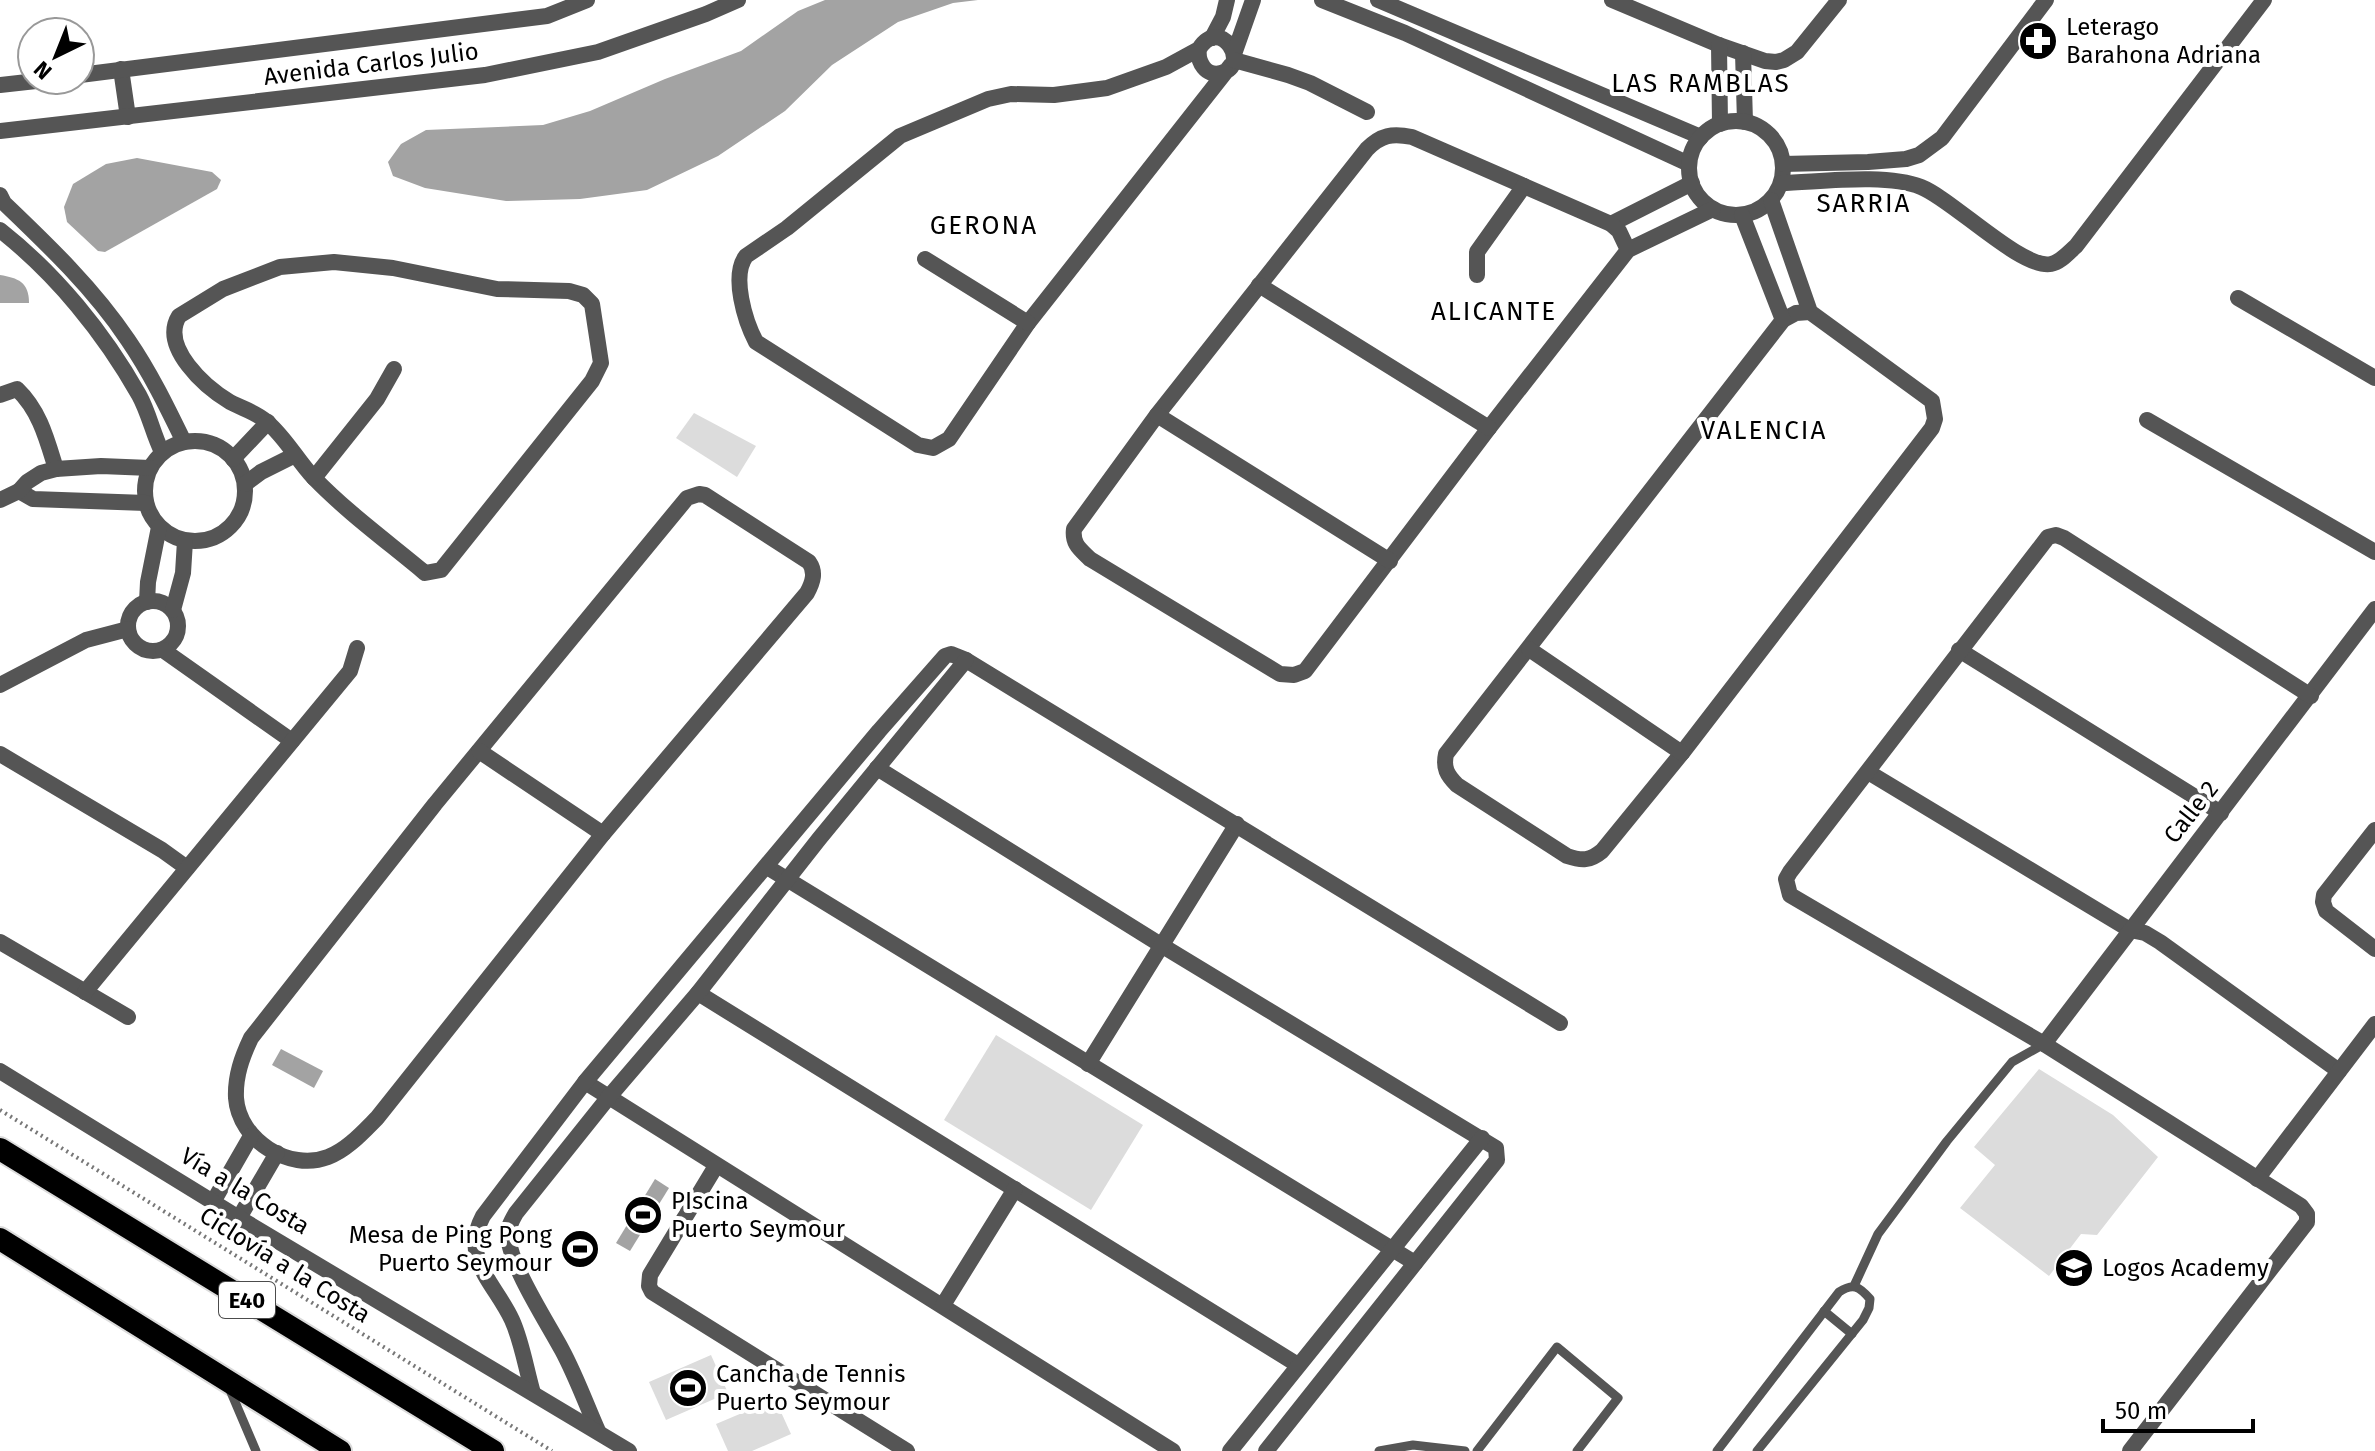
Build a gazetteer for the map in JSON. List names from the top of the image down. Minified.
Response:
{"streets":{"highway":["E40"],"street":["Avenida Carlos Julio","Calle 2","Vía a la Costa"],"path":["Ciclovía a la Costa"]},"districts":["LAS RAMBLAS","SARRIA","GERONA","ALICANTE","VALENCIA"],"places":{"pharmacy":["Leterago Barahona Adriana"],"sports":["PIscina Puerto Seymour","Mesa de Ping Pong Puerto Seymour","Cancha de Tennis Puerto Seymour"],"school or university":["Logos Academy"]},"scale_bar":"50 m","north":"bottom left"}
